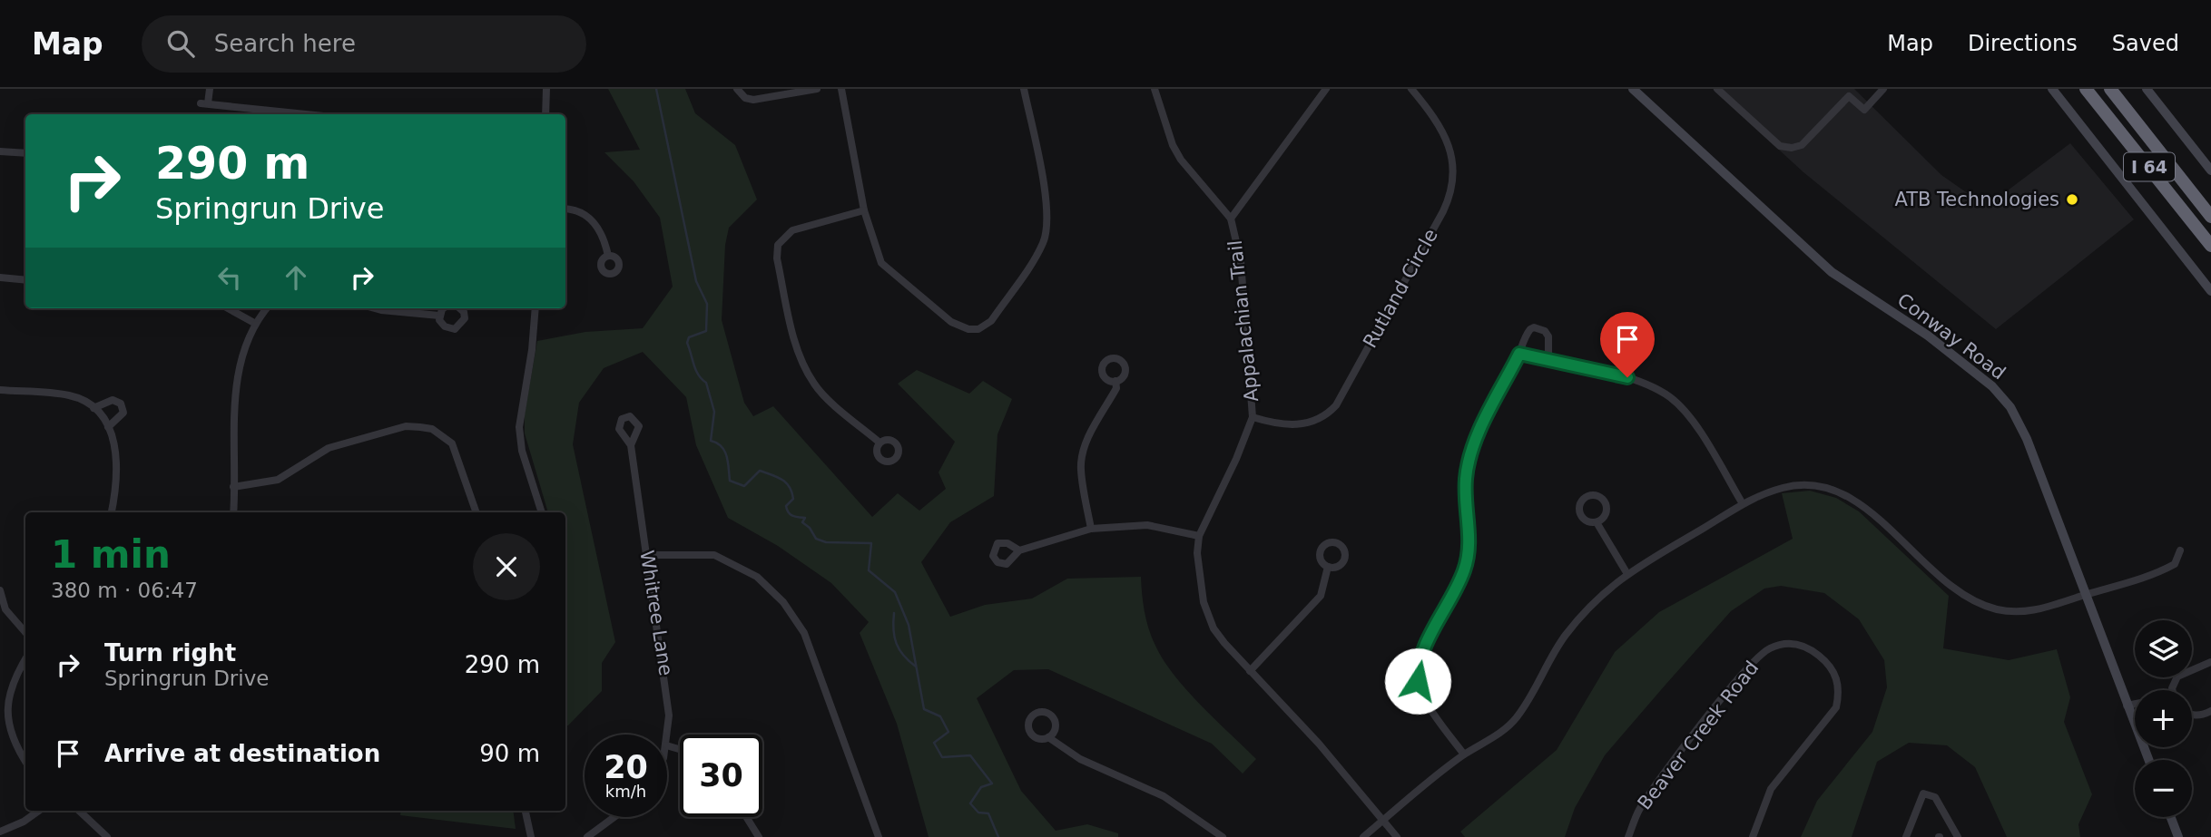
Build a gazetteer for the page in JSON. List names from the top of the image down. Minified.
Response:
{"streets":{"highway":["I 64"],"street":["Rutland Circle","Appalachian Trail","Conway Road","Whitree Lane","Beaver Creek Road"]},"crossings":[["Rutland Circle","Appalachian Trail"]],"places":["ATB Technologies"],"page":{"header":"Map","search":"Search here","nav":["Map","Directions","Saved"],"turn":["290 m","Springrun Drive"],"heading":["1 min","380 m · 06:47"],"map_buttons":["+","−"],"list":[{"name":"Turn right","note":"Springrun Drive","value":"290 m"},{"name":"Arrive at destination","value":"90 m"}],"speed":"20 km/h","limit":"30"}}
